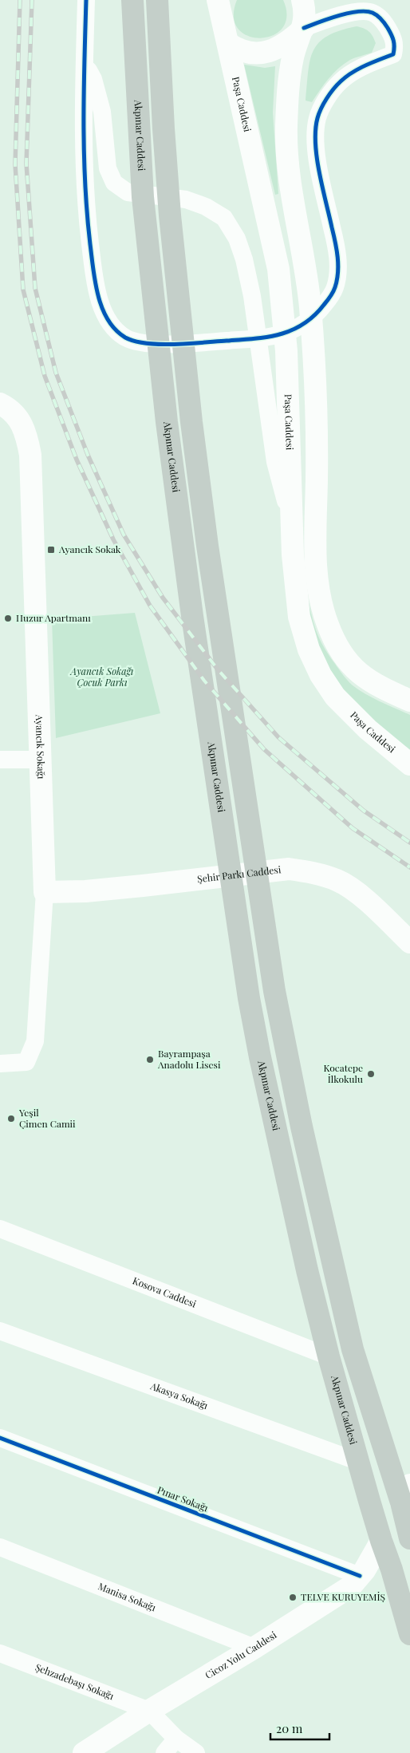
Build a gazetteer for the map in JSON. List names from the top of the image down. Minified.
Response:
{"streets":{"main road":["Paşa Caddesi","Akpınar Caddesi","Ayancık Sokağı","Şehir Parkı Caddesi","Cicoz Yolu Caddesi"],"street":["Kosova Caddesi","Akasya Sokağı","Pınar Sokağı","Manisa Sokağı","Şehzadebaşı Sokağı"]},"crossings":[["Akpınar Caddesi","Kosova Caddesi"],["Akpınar Caddesi","Akasya Sokağı"],["Akpınar Caddesi","Cicoz Yolu Caddesi"],["Ayancık Sokağı","Şehir Parkı Caddesi"],["Pınar Sokağı","Cicoz Yolu Caddesi"],["Manisa Sokağı","Cicoz Yolu Caddesi"],["Cicoz Yolu Caddesi","Şehzadebaşı Sokağı"]],"parks":["Ayancık Sokağı Çocuk Parkı"],"places":{"transit":["Ayancık Sokak"],"other":["Huzur Apartmanı","Bayrampaşa Anadolu Lisesi","Kocatepe İlkokulu","Yeşil Çimen Camii","TELVE KURUYEMİŞ"]},"scale_bar":"20 m"}
